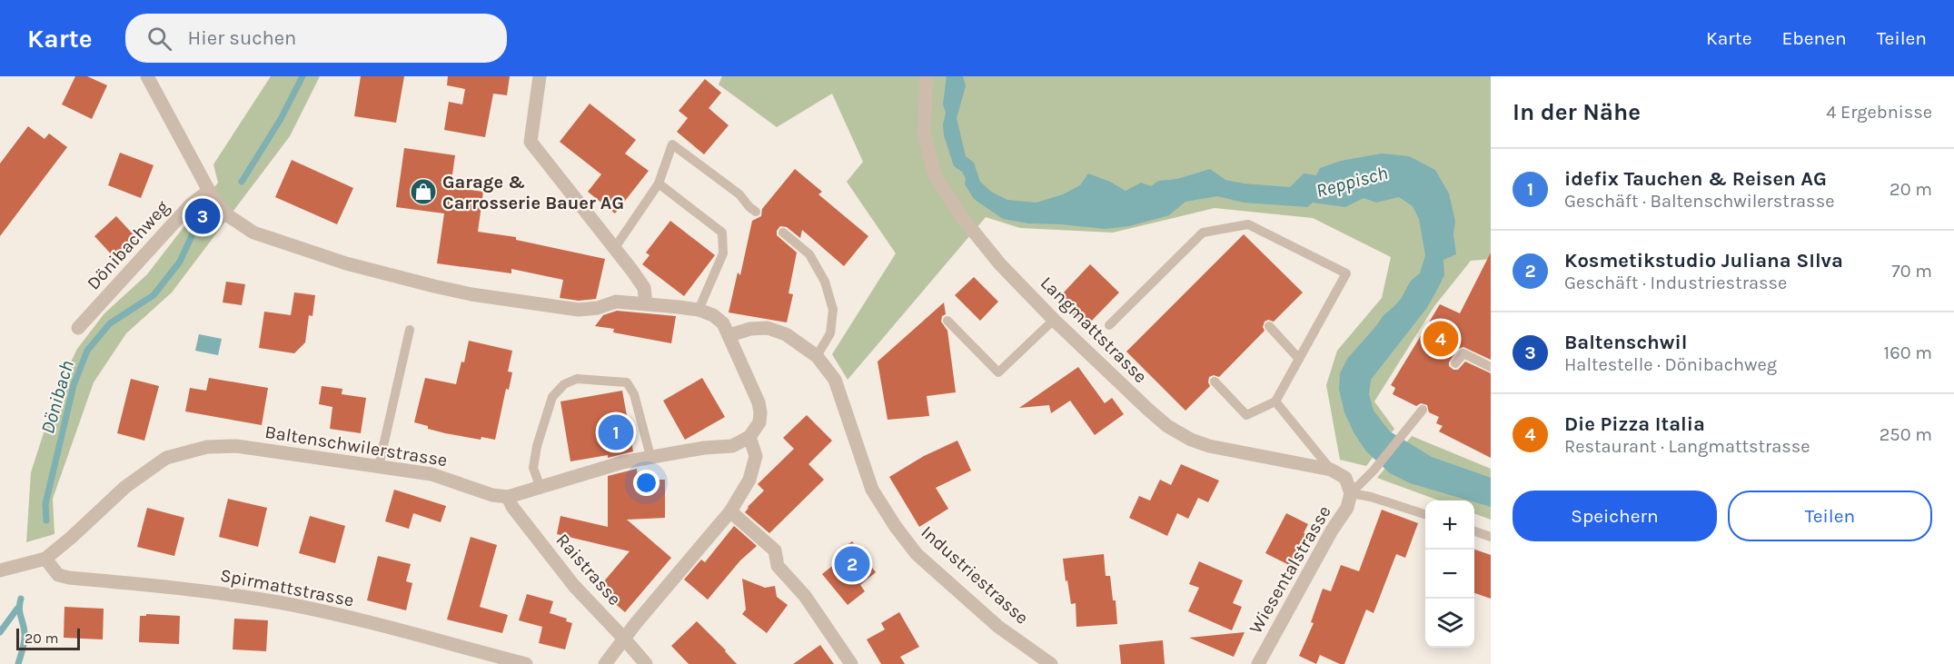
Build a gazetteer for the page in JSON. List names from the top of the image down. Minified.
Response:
{"streets":{"street":["Dönibachweg","Langmattstrasse","Baltenschwilerstrasse","Raistrasse","Wiesentalstrasse","Industriestrasse","Spirmattstrasse"]},"crossings":[["Baltenschwilerstrasse","Raistrasse"],["Baltenschwilerstrasse","Spirmattstrasse"]],"water":["Reppisch","Dönibach"],"places":{"shop":["Garage & Carrosserie Bauer AG"]},"scale_bar":"20 m","page":{"header":"Karte","search":"Hier suchen","nav":["Karte","Ebenen","Teilen"],"heading":["In der Nähe","4 Ergebnisse"],"list":[{"mark":"1","name":"idefix Tauchen & Reisen AG","note":"Geschäft · Baltenschwilerstrasse","value":"20 m"},{"mark":"2","name":"Kosmetikstudio Juliana SIlva","note":"Geschäft · Industriestrasse","value":"70 m"},{"mark":"3","name":"Baltenschwil","note":"Haltestelle · Dönibachweg","value":"160 m"},{"mark":"4","name":"Die Pizza Italia","note":"Restaurant · Langmattstrasse","value":"250 m"}],"pins":["3","4","1","2"],"buttons":["Speichern","Teilen"],"map_buttons":["+","−"],"scale":"20 m"}}
